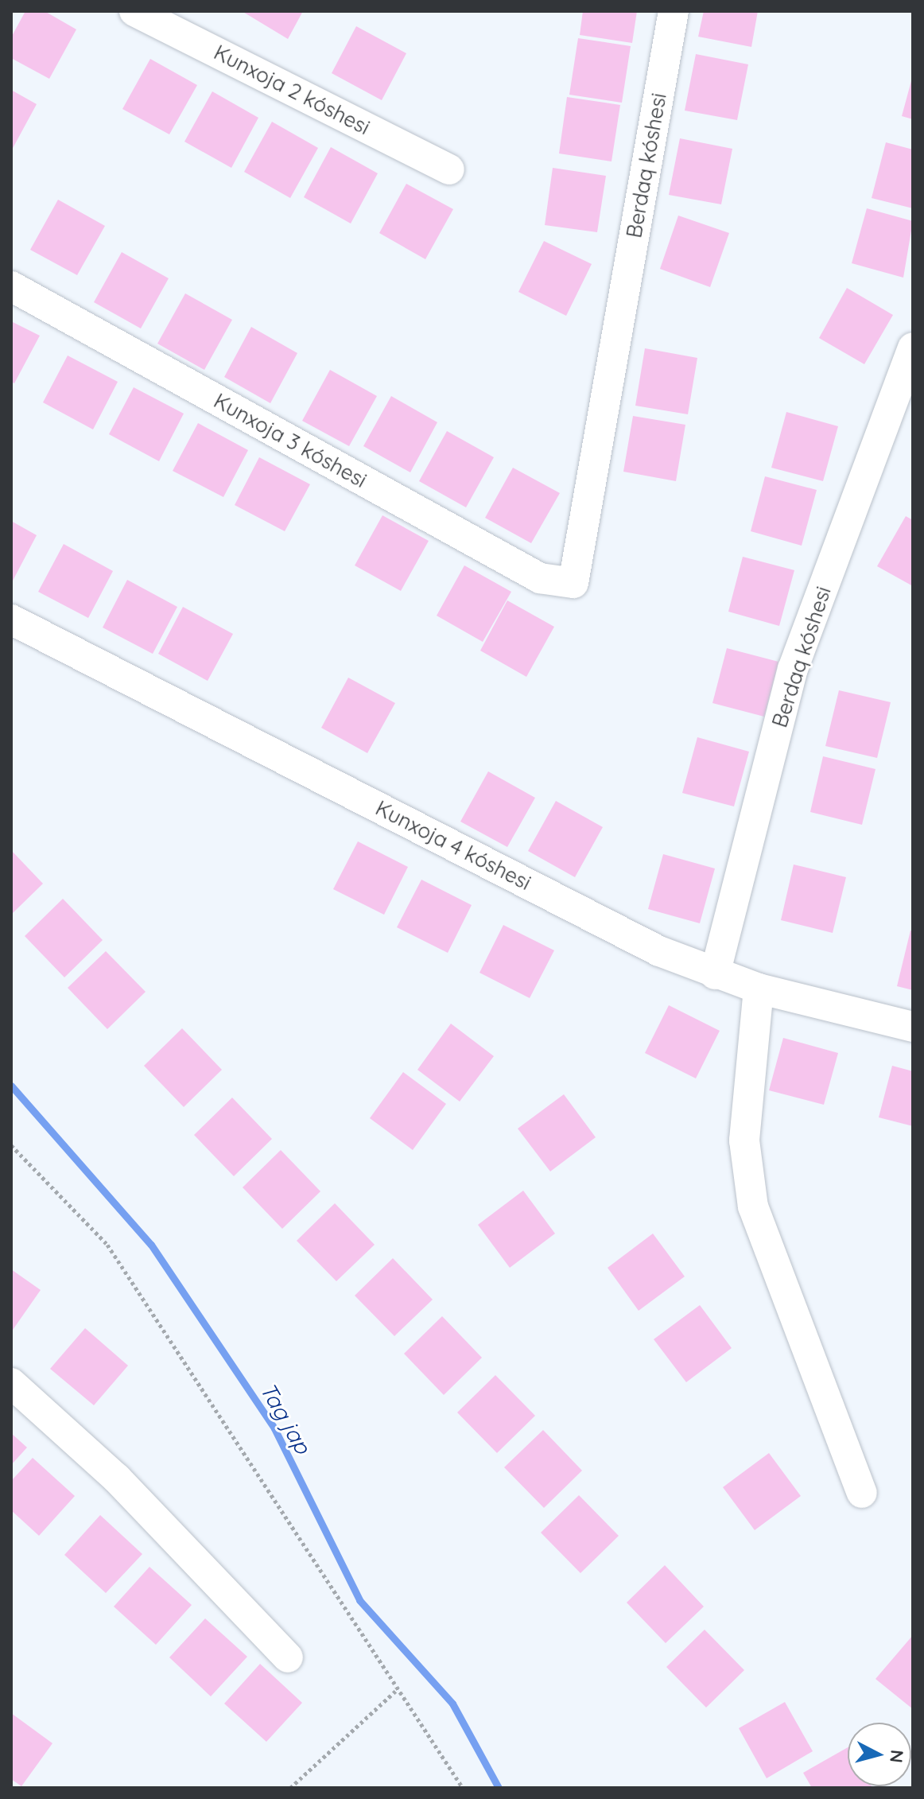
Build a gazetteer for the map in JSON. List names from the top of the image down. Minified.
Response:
{"streets":{"street":["Kunxoja 2 kóshesi","Berdaq kóshesi","Kunxoja 3 kóshesi","Kunxoja 4 kóshesi"]},"crossings":[["Berdaq kóshesi","Kunxoja 3 kóshesi"],["Berdaq kóshesi","Kunxoja 4 kóshesi"]],"water":["Tag jap"],"north":"right"}
